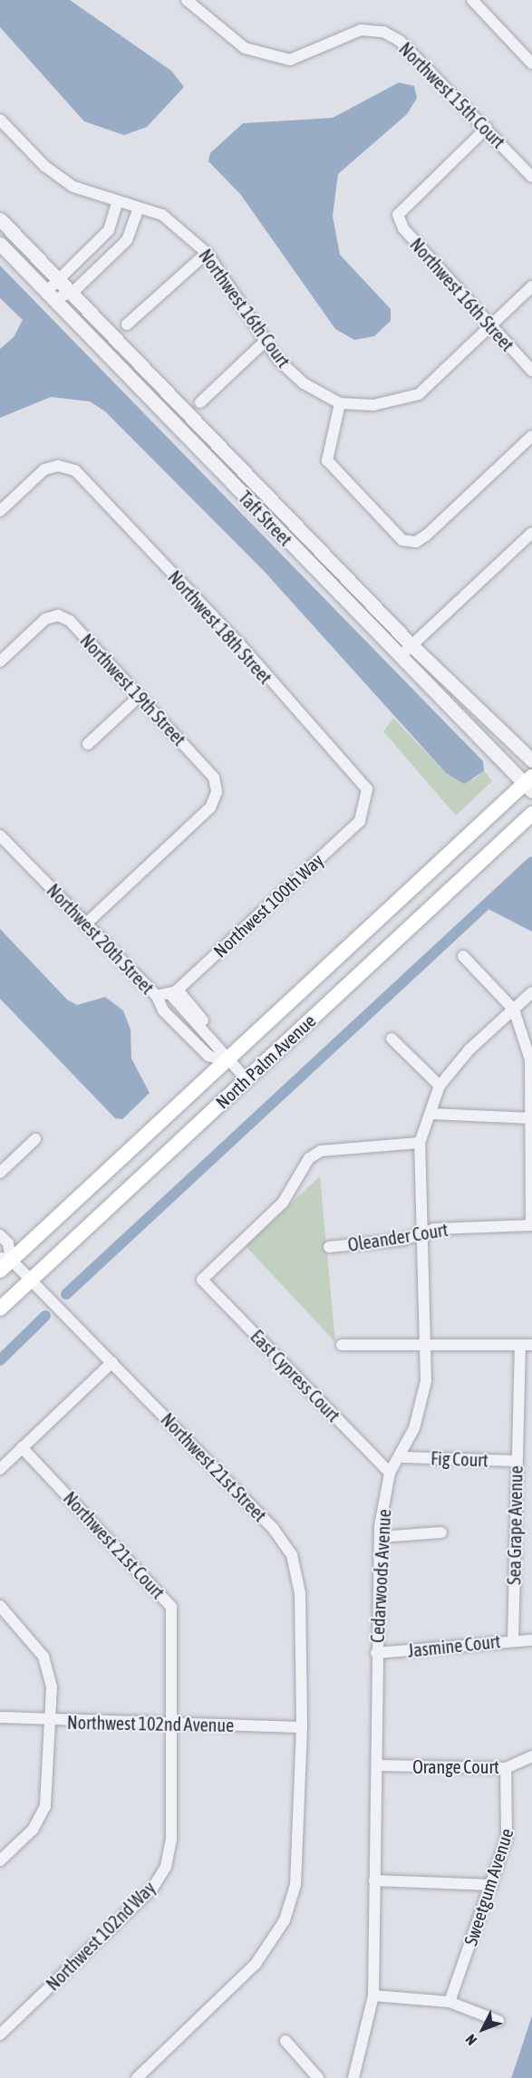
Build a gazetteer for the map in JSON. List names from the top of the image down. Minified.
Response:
{"streets":{"main road":["North Palm Avenue"],"street":["Northwest 15th Court","Northwest 16th Street","Northwest 16th Court","Taft Street","Northwest 18th Street","Northwest 19th Street","Northwest 100th Way","Northwest 20th Street","Oleander Court","East Cypress Court","Fig Court","Northwest 21st Street","Sea Grape Avenue","Northwest 21st Court","Cedarwoods Avenue","Jasmine Court","Northwest 102nd Avenue","Orange Court","Sweetgum Avenue","Northwest 102nd Way"]},"crossings":[["Northwest 15th Court","Northwest 16th Street"],["Taft Street","North Palm Avenue"],["Northwest 18th Street","Northwest 100th Way"],["Northwest 19th Street","Northwest 20th Street"],["Northwest 100th Way","Northwest 20th Street"],["Northwest 20th Street","North Palm Avenue"],["North Palm Avenue","Northwest 21st Street"],["East Cypress Court","Cedarwoods Avenue"],["Fig Court","Sea Grape Avenue"],["Northwest 21st Street","Northwest 102nd Avenue"],["Sea Grape Avenue","Jasmine Court"],["Northwest 21st Court","Northwest 102nd Avenue"],["Northwest 21st Court","Northwest 102nd Way"],["Cedarwoods Avenue","Jasmine Court"],["Cedarwoods Avenue","Orange Court"],["Northwest 102nd Avenue","Northwest 102nd Way"],["Orange Court","Sweetgum Avenue"]],"north":"bottom left"}
